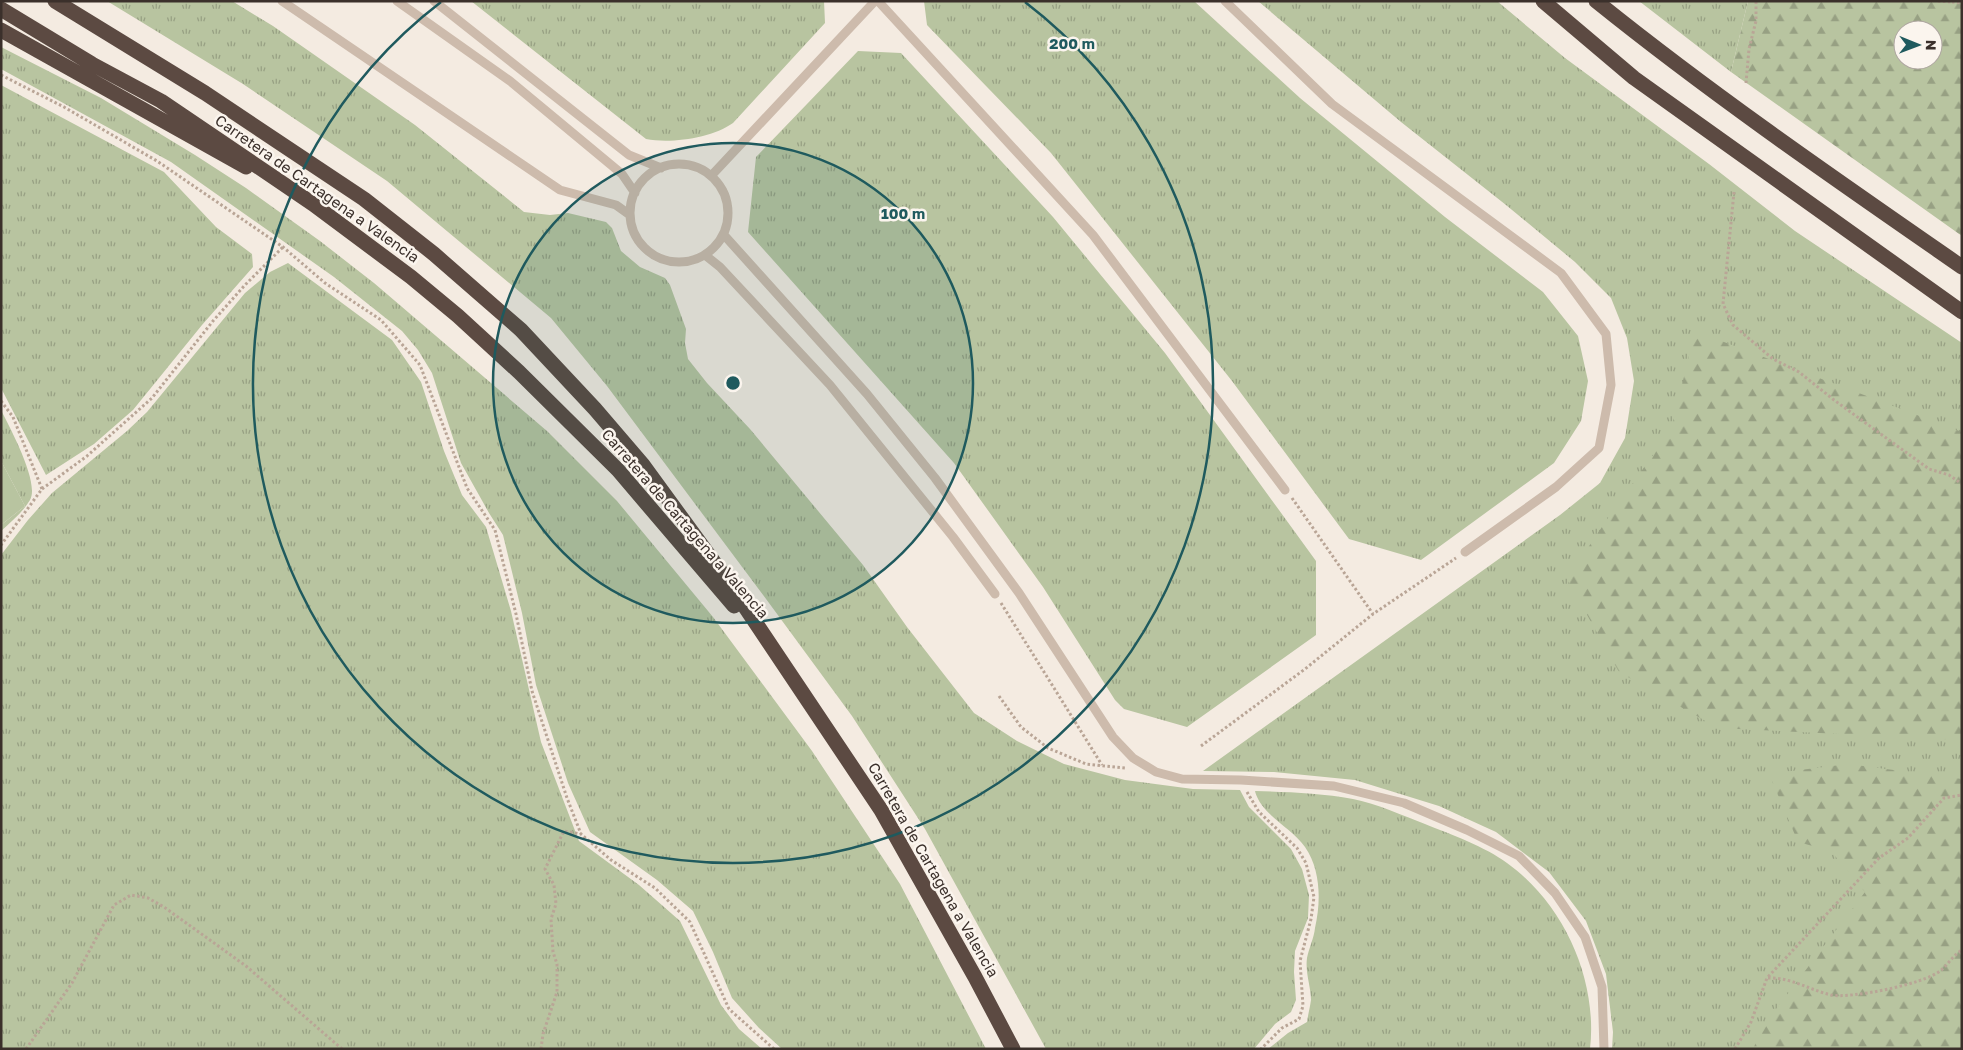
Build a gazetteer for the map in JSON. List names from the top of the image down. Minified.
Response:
{"streets":{"highway":["Carretera de Cartagena a Valencia"]},"north":"right","rings":["200 m","100 m"]}
